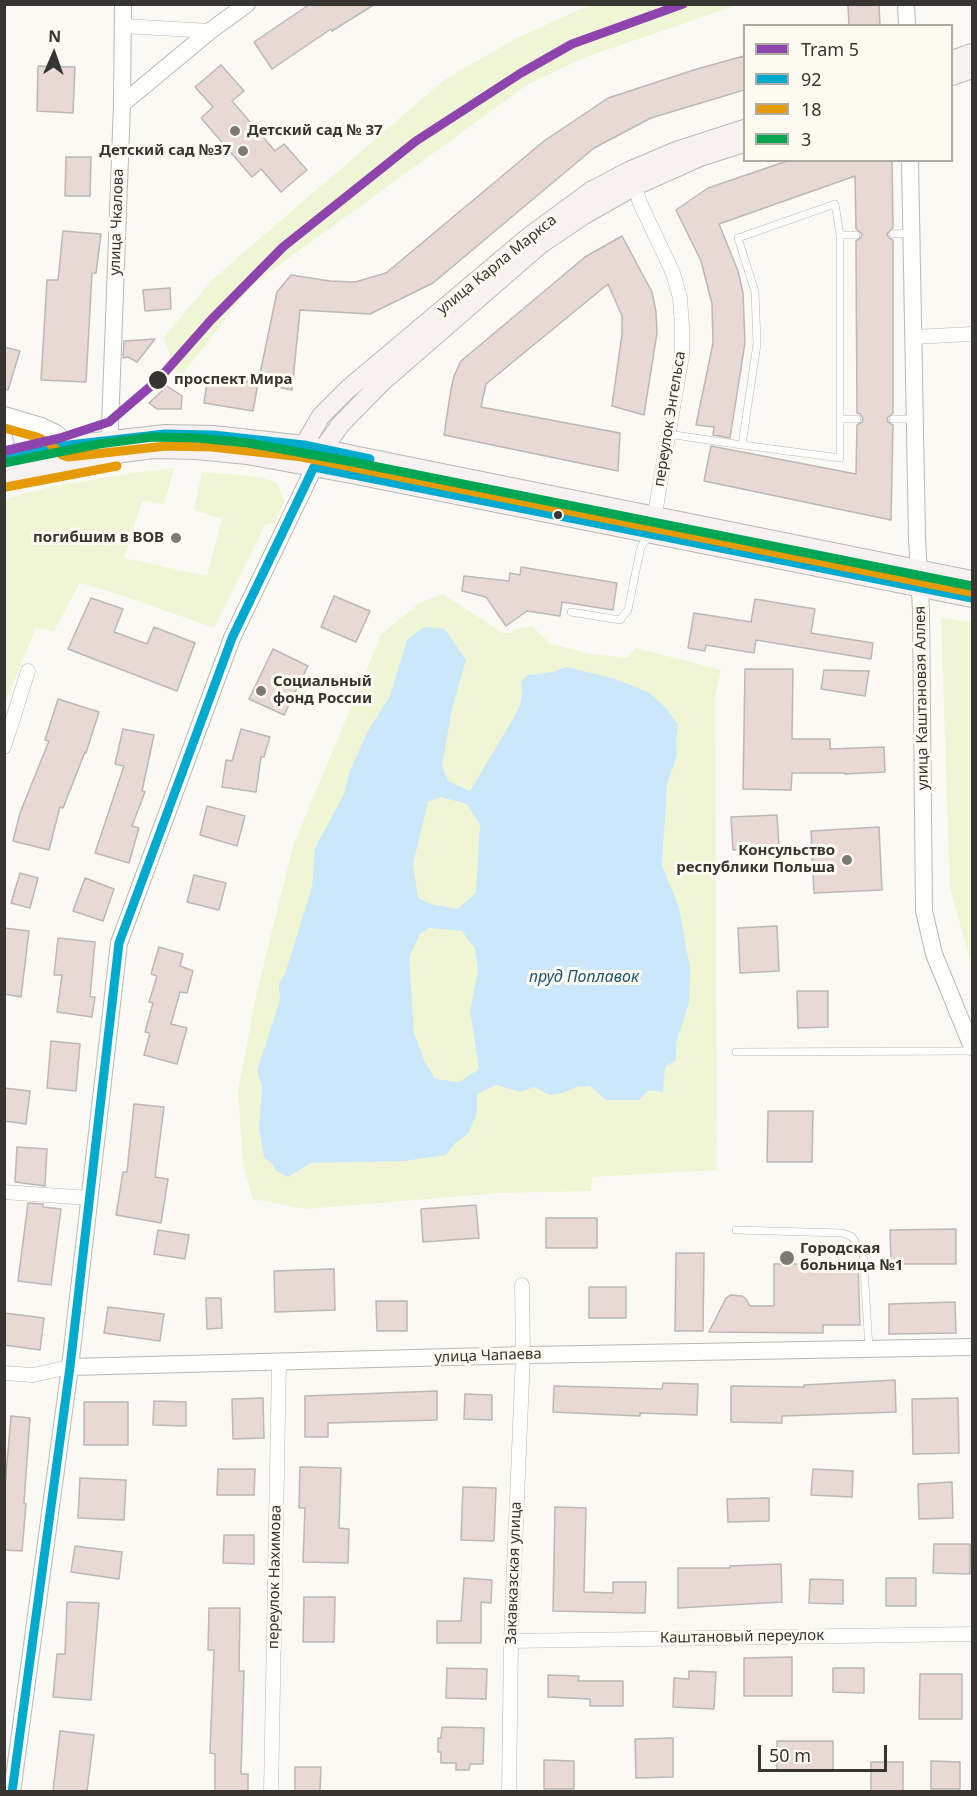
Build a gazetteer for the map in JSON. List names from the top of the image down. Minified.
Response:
{"streets":{"main road":["улица Карла Маркса"],"street":["улица Чкалова","переулок Энгельса","улица Каштановая Аллея","улица Чапаева","Закавказская улица","переулок Нахимова","Каштановый переулок"]},"crossings":[["улица Карла Маркса","переулок Энгельса"],["улица Чапаева","Закавказская улица"],["улица Чапаева","переулок Нахимова"],["Закавказская улица","Каштановый переулок"]],"water":["пруд Поплавок"],"places":["Детский сад № 37","Детский сад №37","проспект Мира","погибшим в ВОВ","Социальный фонд России","Консульство республики Польша","Городская больница №1"],"lines":["tram line 5","transit line 18","transit line 92","transit line 3"],"legend":["Tram 5","92","18","3"],"scale_bar":"50 m","north":"top"}
